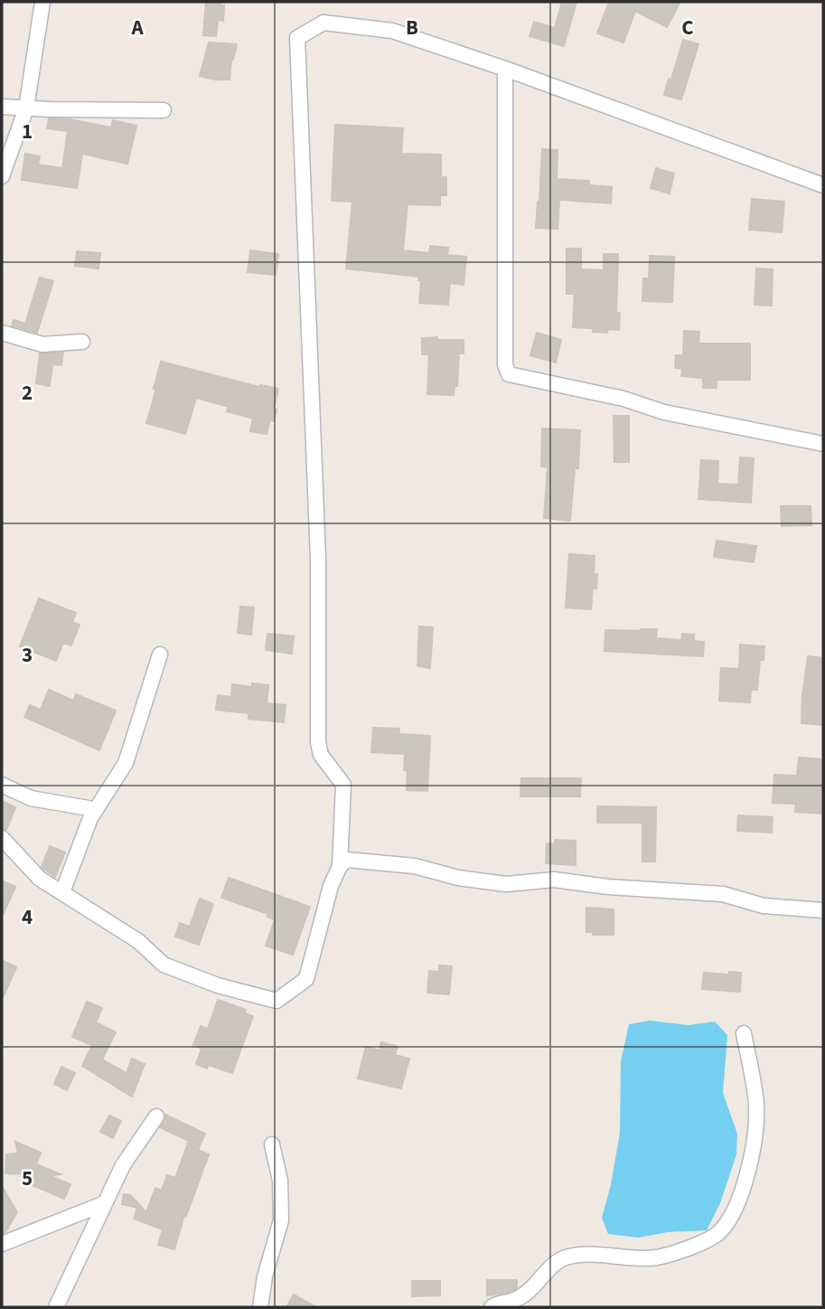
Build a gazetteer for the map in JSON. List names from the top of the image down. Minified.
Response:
{"grid":{"columns":["A","B","C"],"rows":["1","2","3","4","5"]}}
